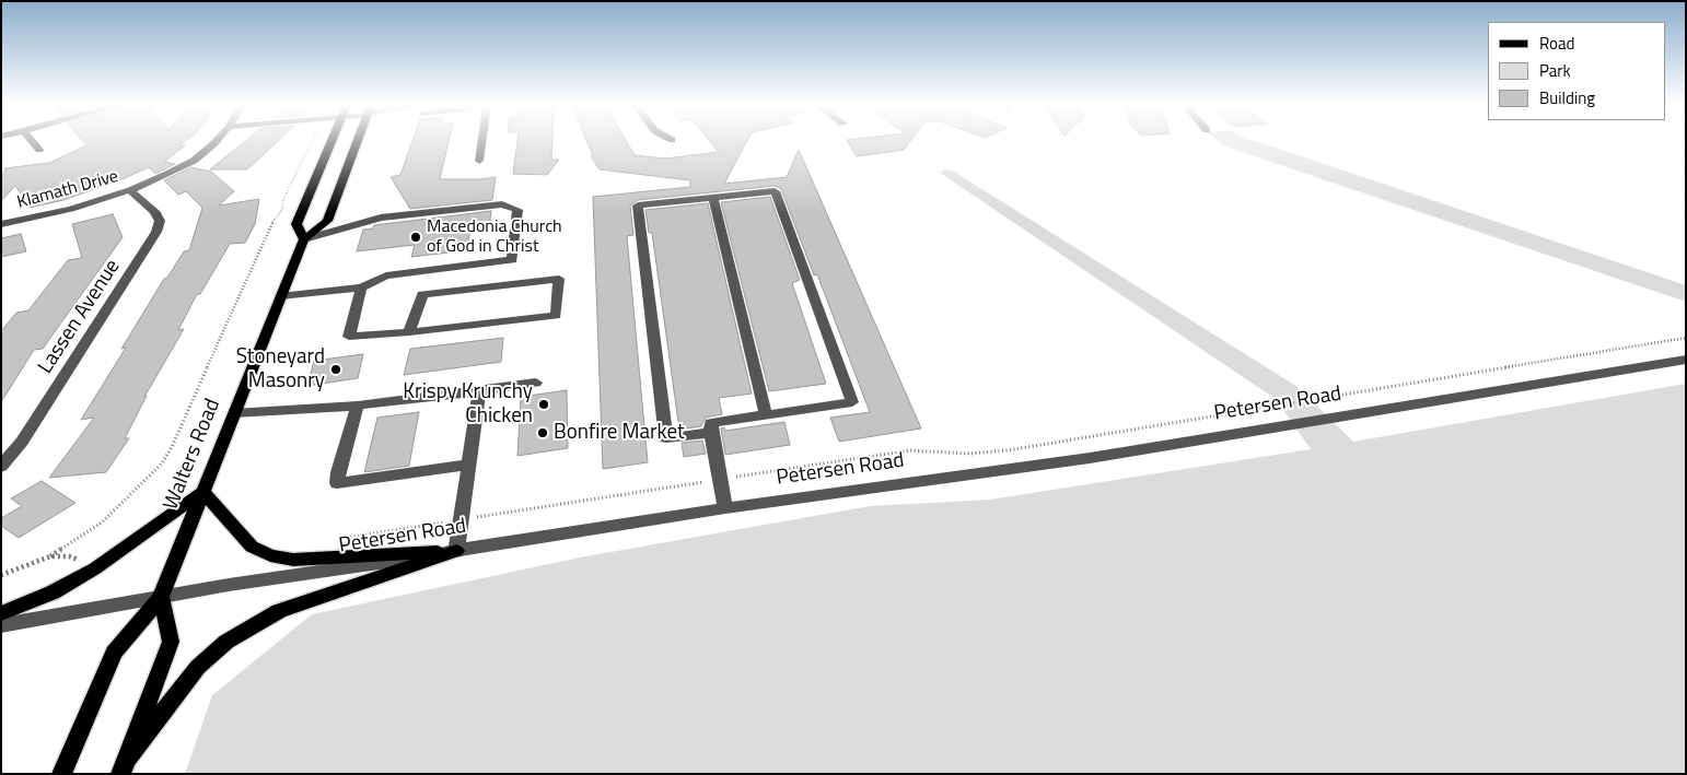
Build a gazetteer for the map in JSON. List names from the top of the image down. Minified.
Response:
{"streets":{"main road":["Walters Road"],"street":["Klamath Drive","Lassen Avenue","Petersen Road"]},"crossings":[["Klamath Drive","Lassen Avenue"],["Petersen Road","Walters Road"]],"places":["Macedonia Church of God in Christ","Stoneyard Masonry","Krispy Krunchy Chicken","Bonfire Market"],"legend":["Road","Park","Building"]}
